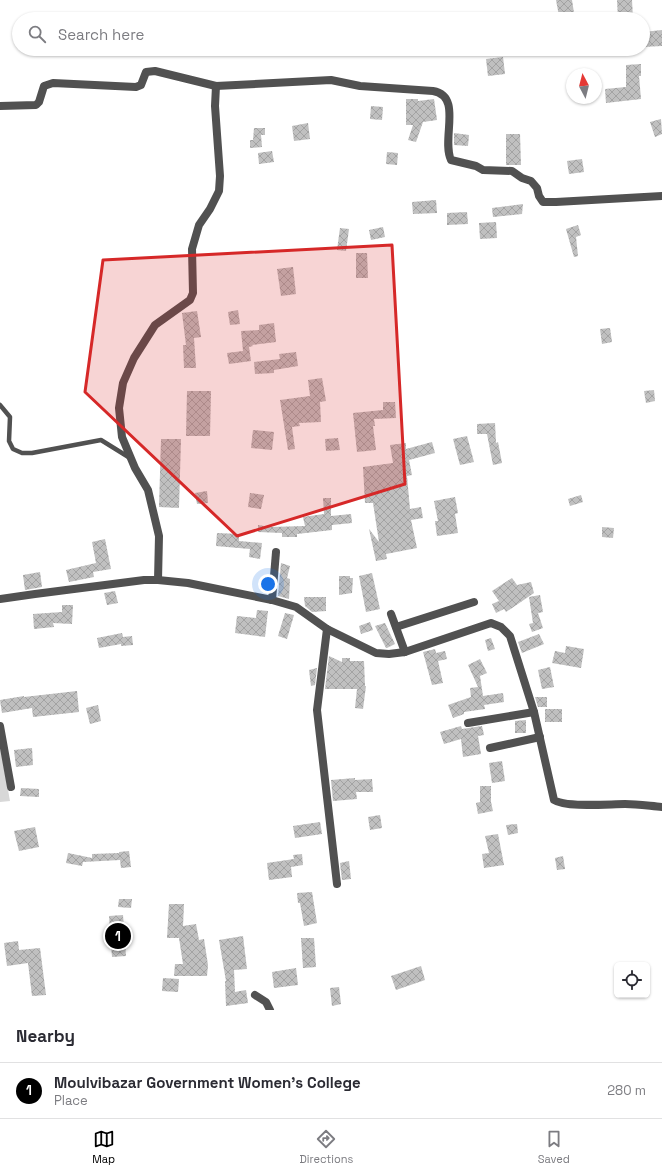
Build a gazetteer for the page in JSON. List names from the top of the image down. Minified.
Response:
{"north":"top","page":{"search":"Search here","pins":"1","heading":"Nearby","list":[{"mark":"1","name":"Moulvibazar Government Women's College","note":"Place","value":"280 m"}],"nav":["Map","Directions","Saved"]}}
